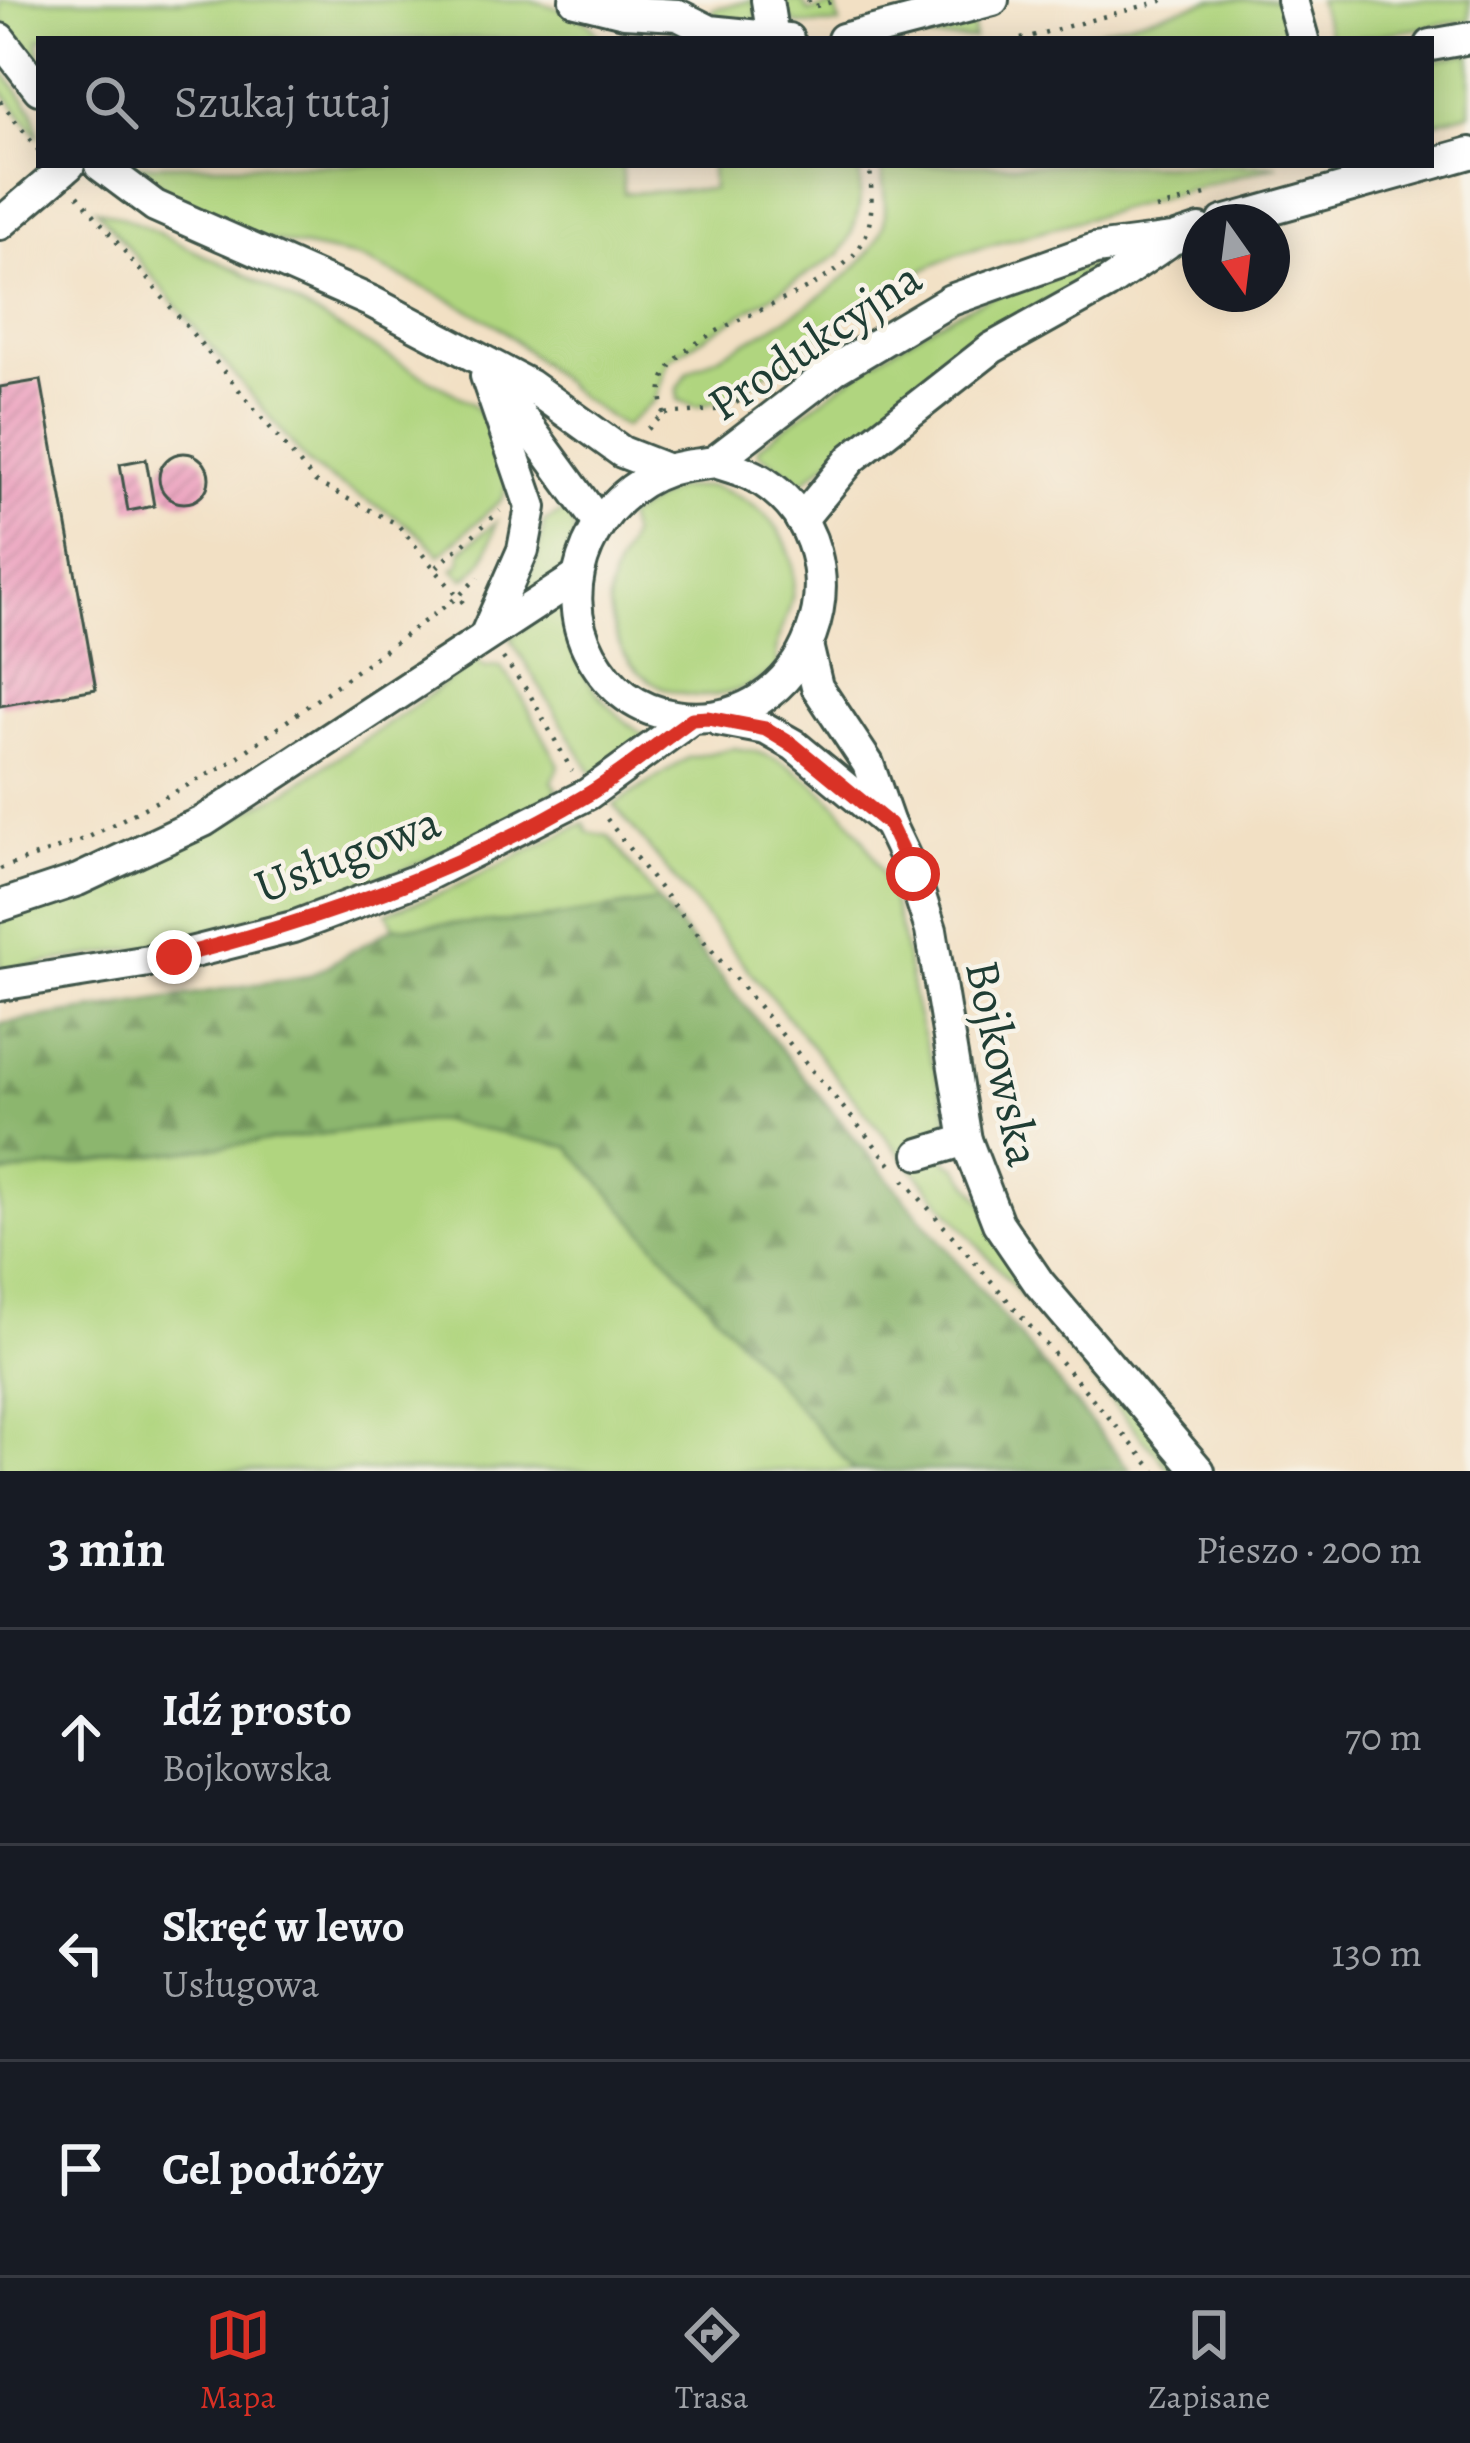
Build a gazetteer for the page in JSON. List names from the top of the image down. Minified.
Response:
{"streets":{"street":["Produkcyjna","Usługowa","Bojkowska"]},"crossings":[["Produkcyjna","Usługowa"],["Produkcyjna","Bojkowska"],["Usługowa","Bojkowska"]],"north":"bottom","page":{"search":"Szukaj tutaj","heading":["3 min","Pieszo · 200 m"],"list":[["Idź prosto","Bojkowska","70 m"],["Skręć w lewo","Usługowa","130 m"],"Cel podróży"],"nav":["Mapa","Trasa","Zapisane"]}}
